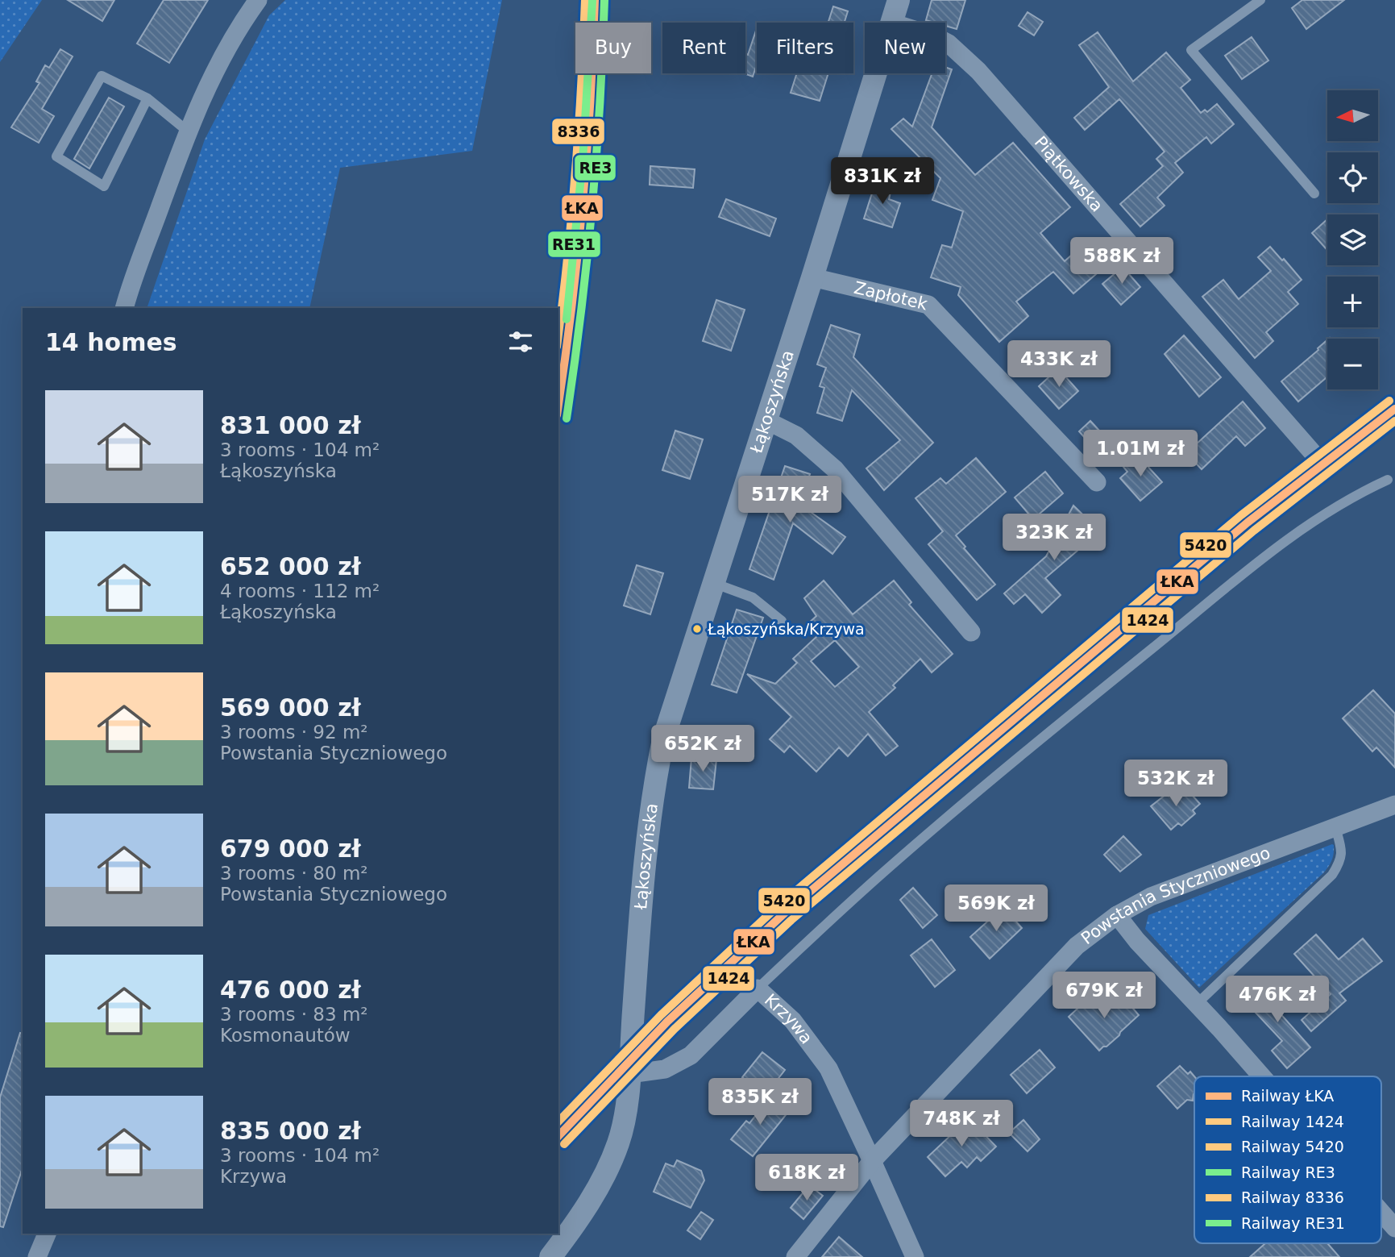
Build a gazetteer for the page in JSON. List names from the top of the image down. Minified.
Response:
{"streets":{"street":["Piątkowska","Zapłotek","Łąkoszyńska","Powstania Styczniowego","Krzywa"]},"crossings":[["Zapłotek","Łąkoszyńska"],["Łąkoszyńska","Krzywa"],["Powstania Styczniowego","Krzywa"]],"places":["Łąkoszyńska/Krzywa"],"lines":["rail line ŁKA","rail line RE3","rail line 8336","rail line RE31","rail line 5420","rail line 1424"],"legend":["Railway ŁKA","Railway 1424","Railway 5420","Railway RE3","Railway 8336","Railway RE31"],"north":"left","page":{"chip":["Buy","Rent","Filters","New"],"map_buttons":["+","−"],"price":["831K zł","588K zł","433K zł","1.01M zł","517K zł","323K zł","652K zł","532K zł","569K zł","679K zł","476K zł","835K zł","748K zł","618K zł"],"heading":"14 homes","list":[{"name":"831 000 zł","note":"3 rooms · 104 m² · Łąkoszyńska"},{"name":"652 000 zł","note":"4 rooms · 112 m² · Łąkoszyńska"},{"name":"569 000 zł","note":"3 rooms · 92 m² · Powstania Styczniowego"},{"name":"679 000 zł","note":"3 rooms · 80 m² · Powstania Styczniowego"},{"name":"476 000 zł","note":"3 rooms · 83 m² · Kosmonautów"},{"name":"835 000 zł","note":"3 rooms · 104 m² · Krzywa"}]}}
